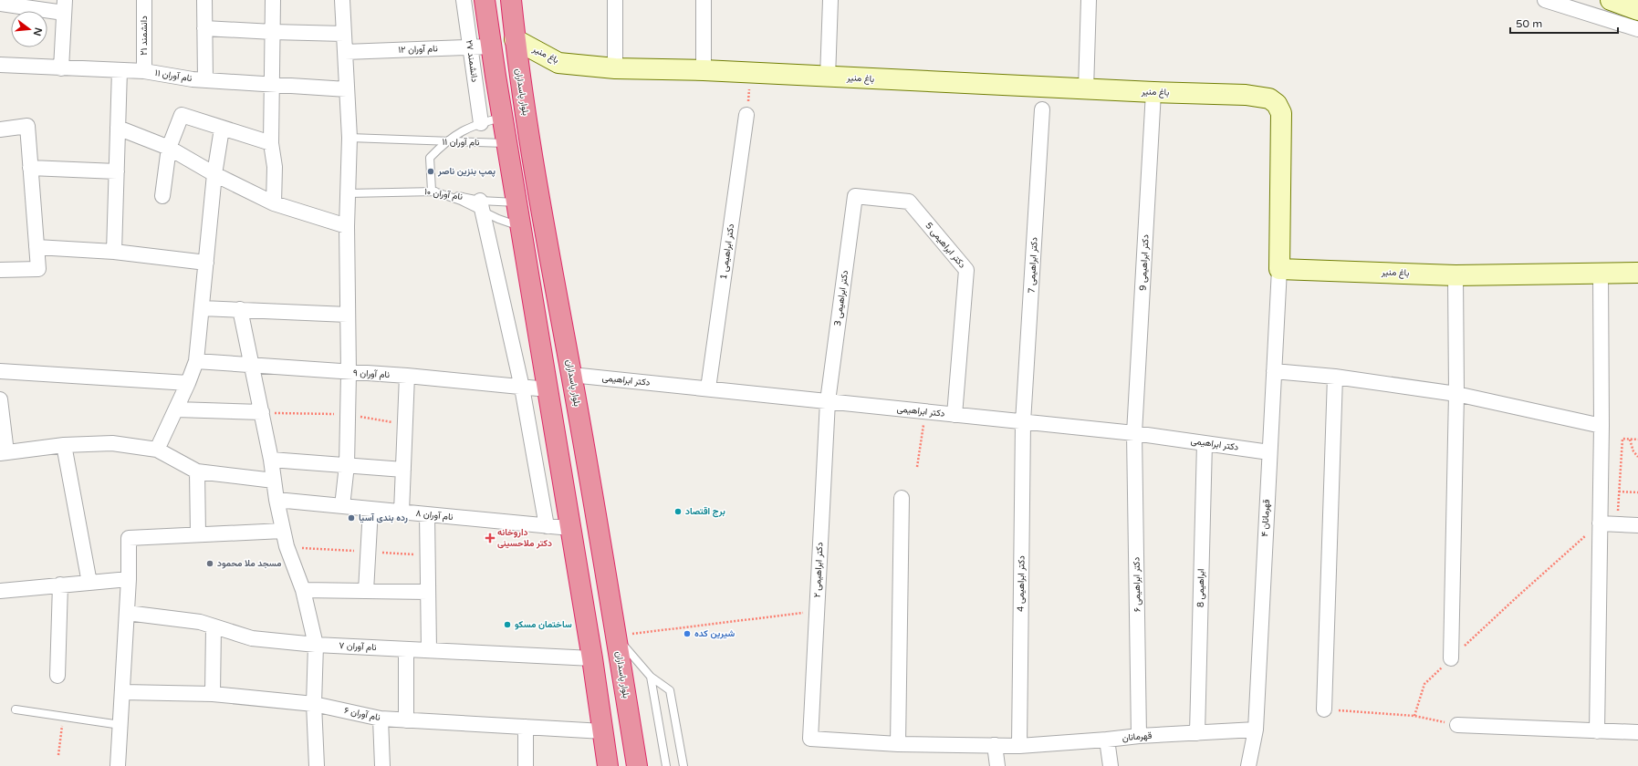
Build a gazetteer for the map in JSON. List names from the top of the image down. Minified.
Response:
{"streets":{"highway":["بلوار پاسداران"],"street":["دانشمند ۲۱","نام آوران ۱۲","باغ منیر","دانشمند ۲۷","نام آوران ۱۱","دکتر ابراهیمی 5","دکتر ابراهیمی 1","دکتر ابراهیمی 9","دکتر ابراهیمی 7","دکتر ابراهیمی 3","نام آوران ۹","دکتر ابراهیمی","نام آوران ۸","قهرمانان ۴","دکتر ابراهیمی ۲","دکتر ابراهیمی 4","دکتر ابراهیمی ۶","ابراهیمی 8","نام آوران ۷","نام آوران ۶","قهرمانان"],"lane":["نام آوران ۱۰"]},"crossings":[["دانشمند ۲۱","نام آوران ۱۱"],["نام آوران ۱۲","دانشمند ۲۷"],["باغ منیر","بلوار پاسداران"],["باغ منیر","دکتر ابراهیمی 9"],["باغ منیر","قهرمانان ۴"],["بلوار پاسداران","دکتر ابراهیمی"],["دکتر ابراهیمی 5","دکتر ابراهیمی 3"],["دکتر ابراهیمی 5","دکتر ابراهیمی"],["دکتر ابراهیمی 1","دکتر ابراهیمی"],["دکتر ابراهیمی 9","دکتر ابراهیمی"],["دکتر ابراهیمی 9","دکتر ابراهیمی ۶"],["دکتر ابراهیمی 7","دکتر ابراهیمی"],["دکتر ابراهیمی 7","دکتر ابراهیمی 4"],["دکتر ابراهیمی 3","دکتر ابراهیمی"],["دکتر ابراهیمی 3","دکتر ابراهیمی ۲"],["دکتر ابراهیمی","قهرمانان ۴"],["دکتر ابراهیمی","دکتر ابراهیمی ۲"],["دکتر ابراهیمی","دکتر ابراهیمی 4"],["دکتر ابراهیمی","دکتر ابراهیمی ۶"],["دکتر ابراهیمی","ابراهیمی 8"],["قهرمانان ۴","قهرمانان"],["دکتر ابراهیمی ۲","قهرمانان"],["دکتر ابراهیمی 4","قهرمانان"],["دکتر ابراهیمی ۶","قهرمانان"],["ابراهیمی 8","قهرمانان"]],"places":{"other":["پمپ بنزین ناصر","برج اقتصاد","رده بندی آسیا","مسجد ملا محمود","ساختمان مسکو","شیرین کده"],"health":["داروخانه دکتر ملاحسینی"]},"scale_bar":"50 m","north":"right"}
